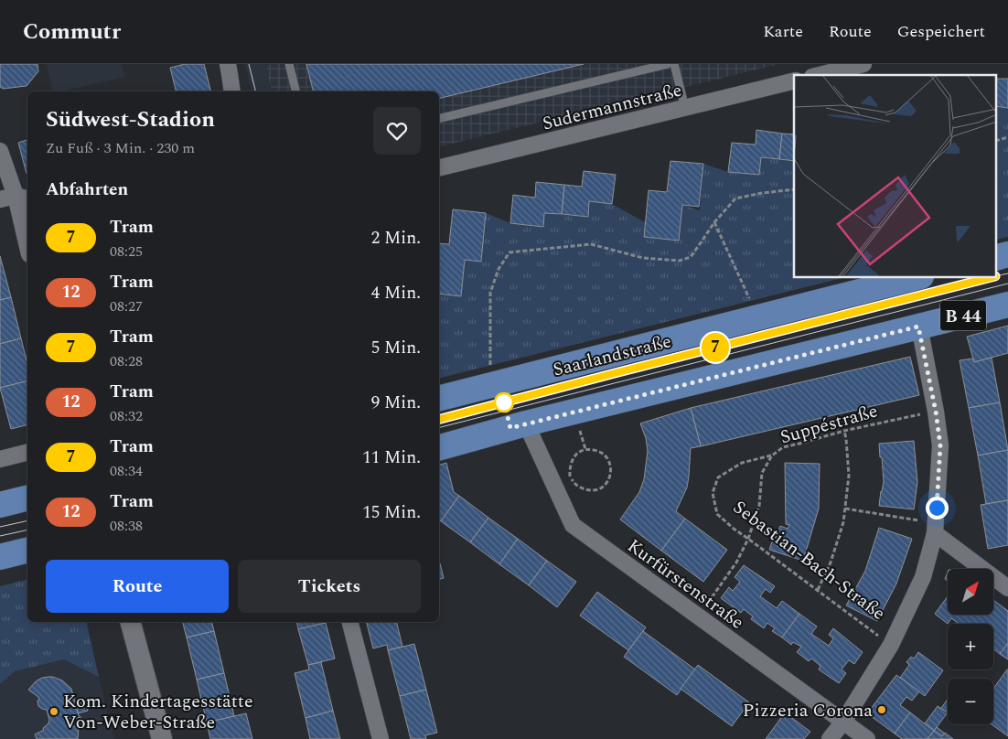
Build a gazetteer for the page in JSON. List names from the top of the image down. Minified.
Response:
{"streets":{"main road":["B 44","Saarlandstraße"],"street":["Sudermannstraße","Sebastian-Bach-Straße","Kurfürstenstraße"],"path":["Suppéstraße"]},"crossings":[["B 44","Sebastian-Bach-Straße"],["B 44","Kurfürstenstraße"],["Suppéstraße","Sebastian-Bach-Straße"],["Suppéstraße","Kurfürstenstraße"],["Sebastian-Bach-Straße","Kurfürstenstraße"]],"places":["Pizzeria Corona","Kom. Kindertagesstätte Von-Weber-Straße"],"lines":["tram line 7"],"north":"top right","page":{"header":"Commutr","nav":["Karte","Route","Gespeichert"],"on_map":"7","heading":[["Südwest-Stadion","Zu Fuß · 3 Min. · 230 m"],"Abfahrten"],"list":[{"mark":"7","name":"Tram","note":"08:25","value":"2 Min."},{"mark":"12","name":"Tram","note":"08:27","value":"4 Min."},{"mark":"7","name":"Tram","note":"08:28","value":"5 Min."},{"mark":"12","name":"Tram","note":"08:32","value":"9 Min."},{"mark":"7","name":"Tram","note":"08:34","value":"11 Min."},{"mark":"12","name":"Tram","note":"08:38","value":"15 Min."}],"buttons":["Route","Tickets"],"map_buttons":["+","−"]}}
